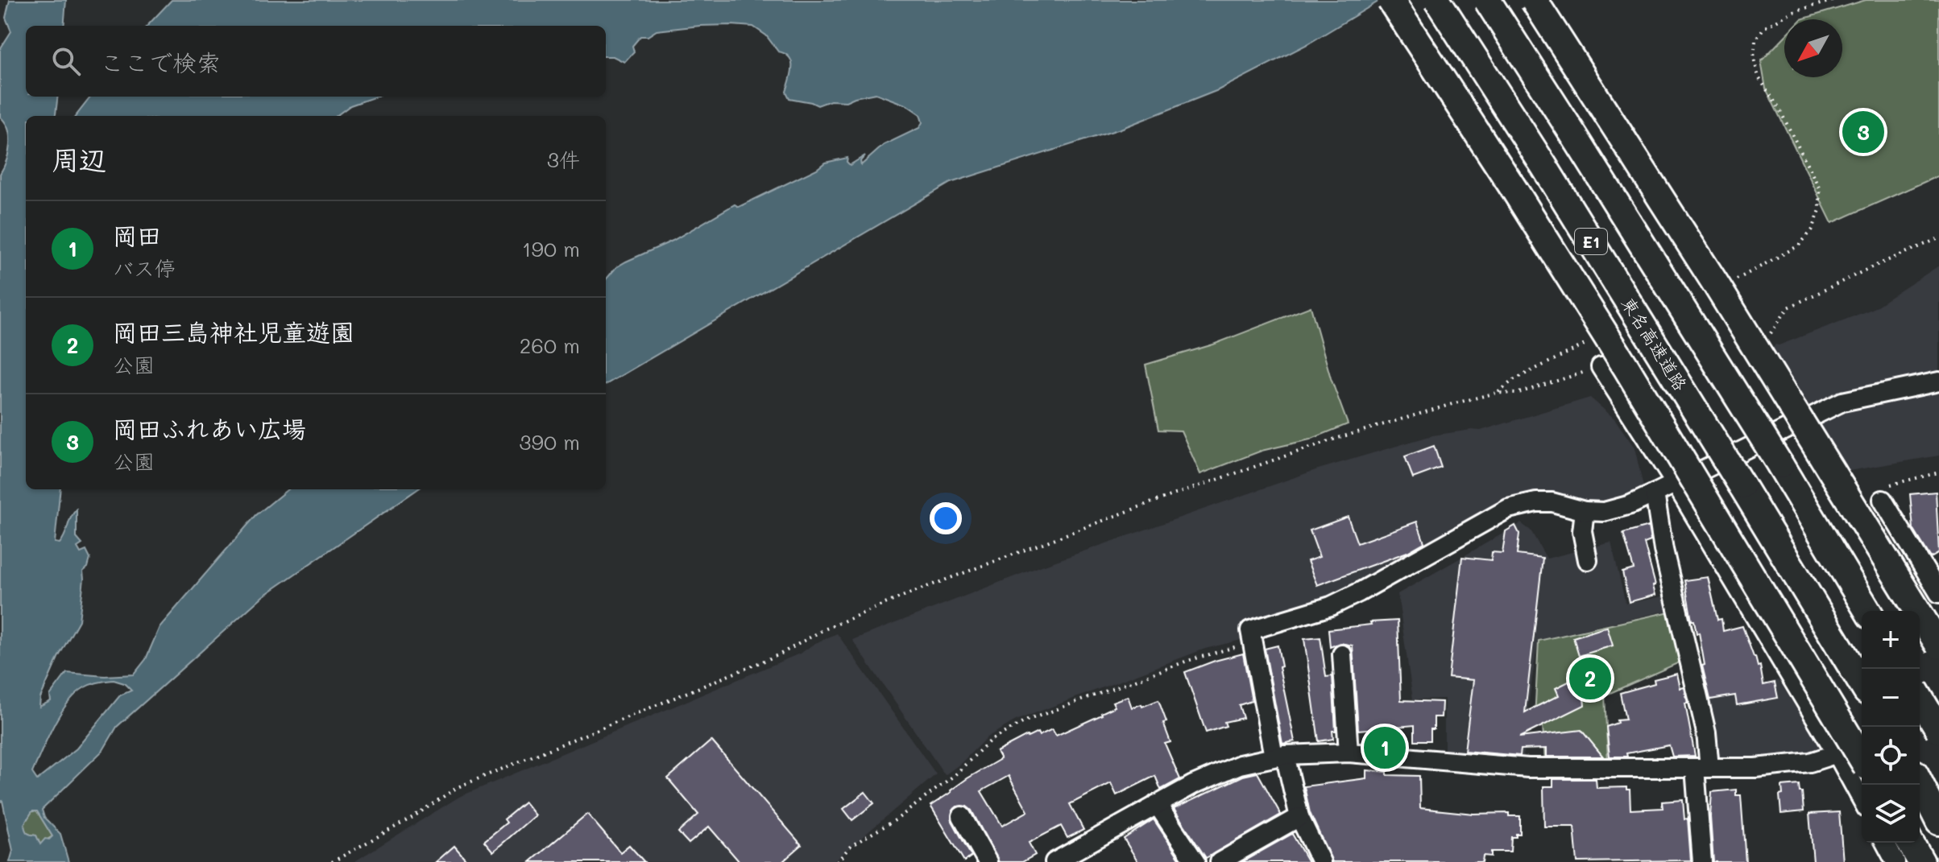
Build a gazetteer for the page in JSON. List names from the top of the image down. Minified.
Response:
{"streets":{"highway":["E1","東名高速道路"]},"north":"bottom left","page":{"search":"ここで検索","pins":["3","2","1"],"heading":["周辺","3件"],"list":[{"mark":"1","name":"岡田","note":"バス停","value":"190 m"},{"mark":"2","name":"岡田三島神社児童遊園","note":"公園","value":"260 m"},{"mark":"3","name":"岡田ふれあい広場","note":"公園","value":"390 m"}],"map_buttons":["+","−"]}}
